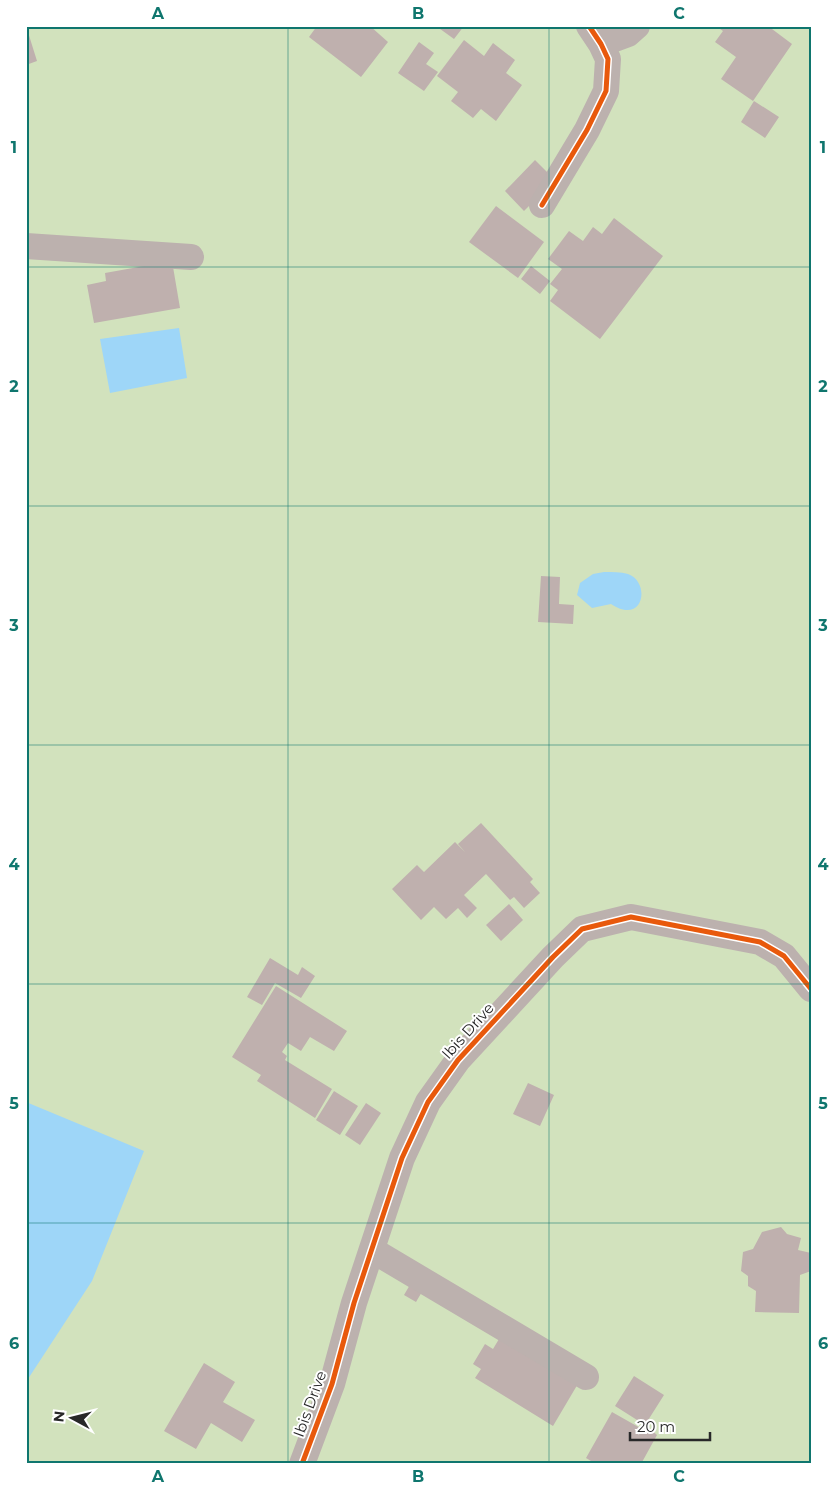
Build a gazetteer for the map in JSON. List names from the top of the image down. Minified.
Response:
{"streets":{"street":["Ibis Drive"]},"scale_bar":"20 m","north":"left","grid":{"columns":["A","B","C"],"rows":["1","2","3","4","5","6"]}}
